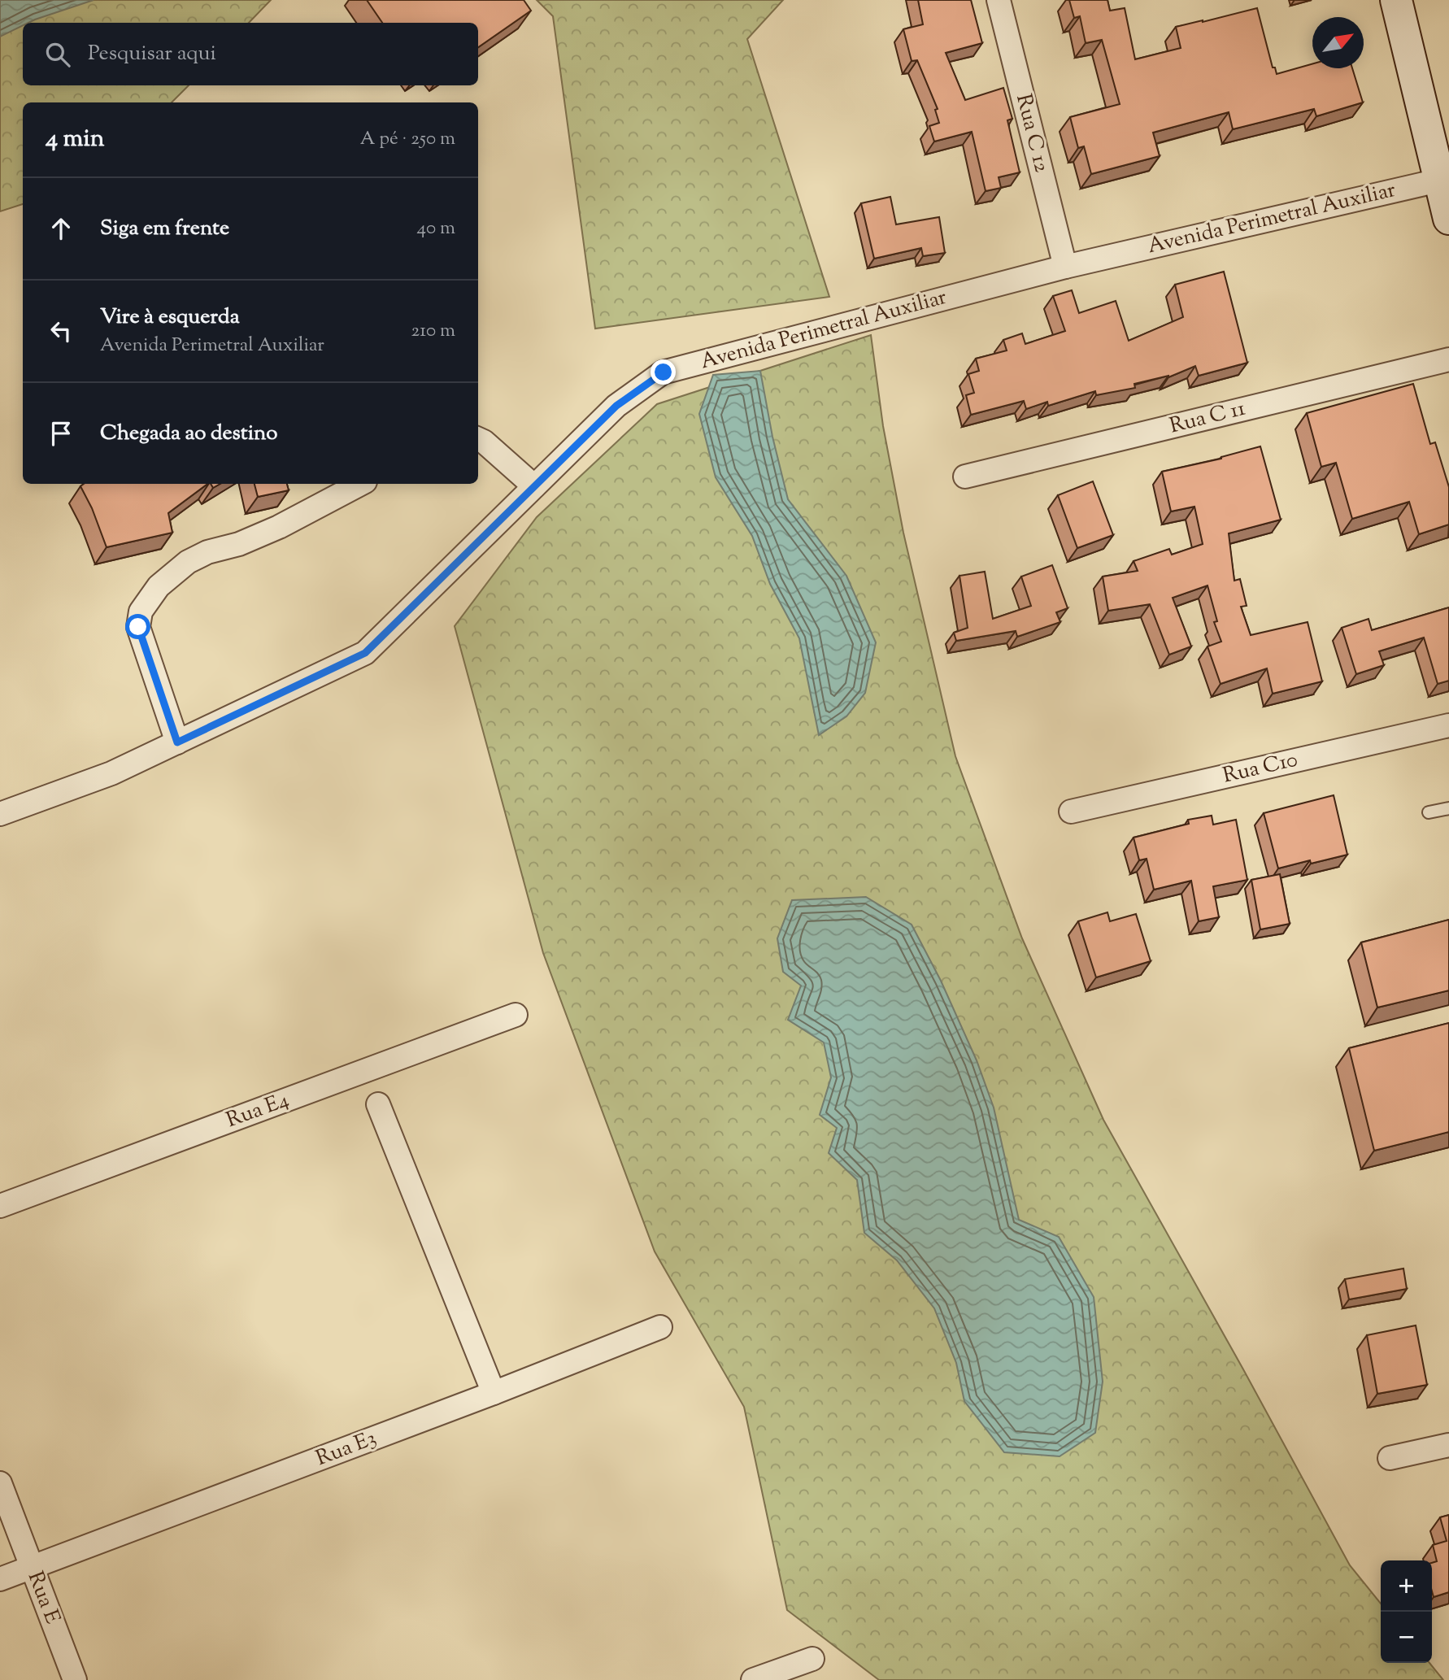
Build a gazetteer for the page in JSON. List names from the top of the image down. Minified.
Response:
{"streets":{"street":["Rua C 12","Avenida Perimetral Auxiliar","Rua C 11","Rua C10","Rua E4","Rua E3","Rua E"]},"crossings":[["Rua C 12","Avenida Perimetral Auxiliar"],["Rua E3","Rua E"]],"north":"top right","page":{"search":"Pesquisar aqui","heading":["4 min","A pé · 250 m"],"list":[["Siga em frente","40 m"],["Vire à esquerda","Avenida Perimetral Auxiliar","210 m"],"Chegada ao destino"],"map_buttons":["+","−"]}}
